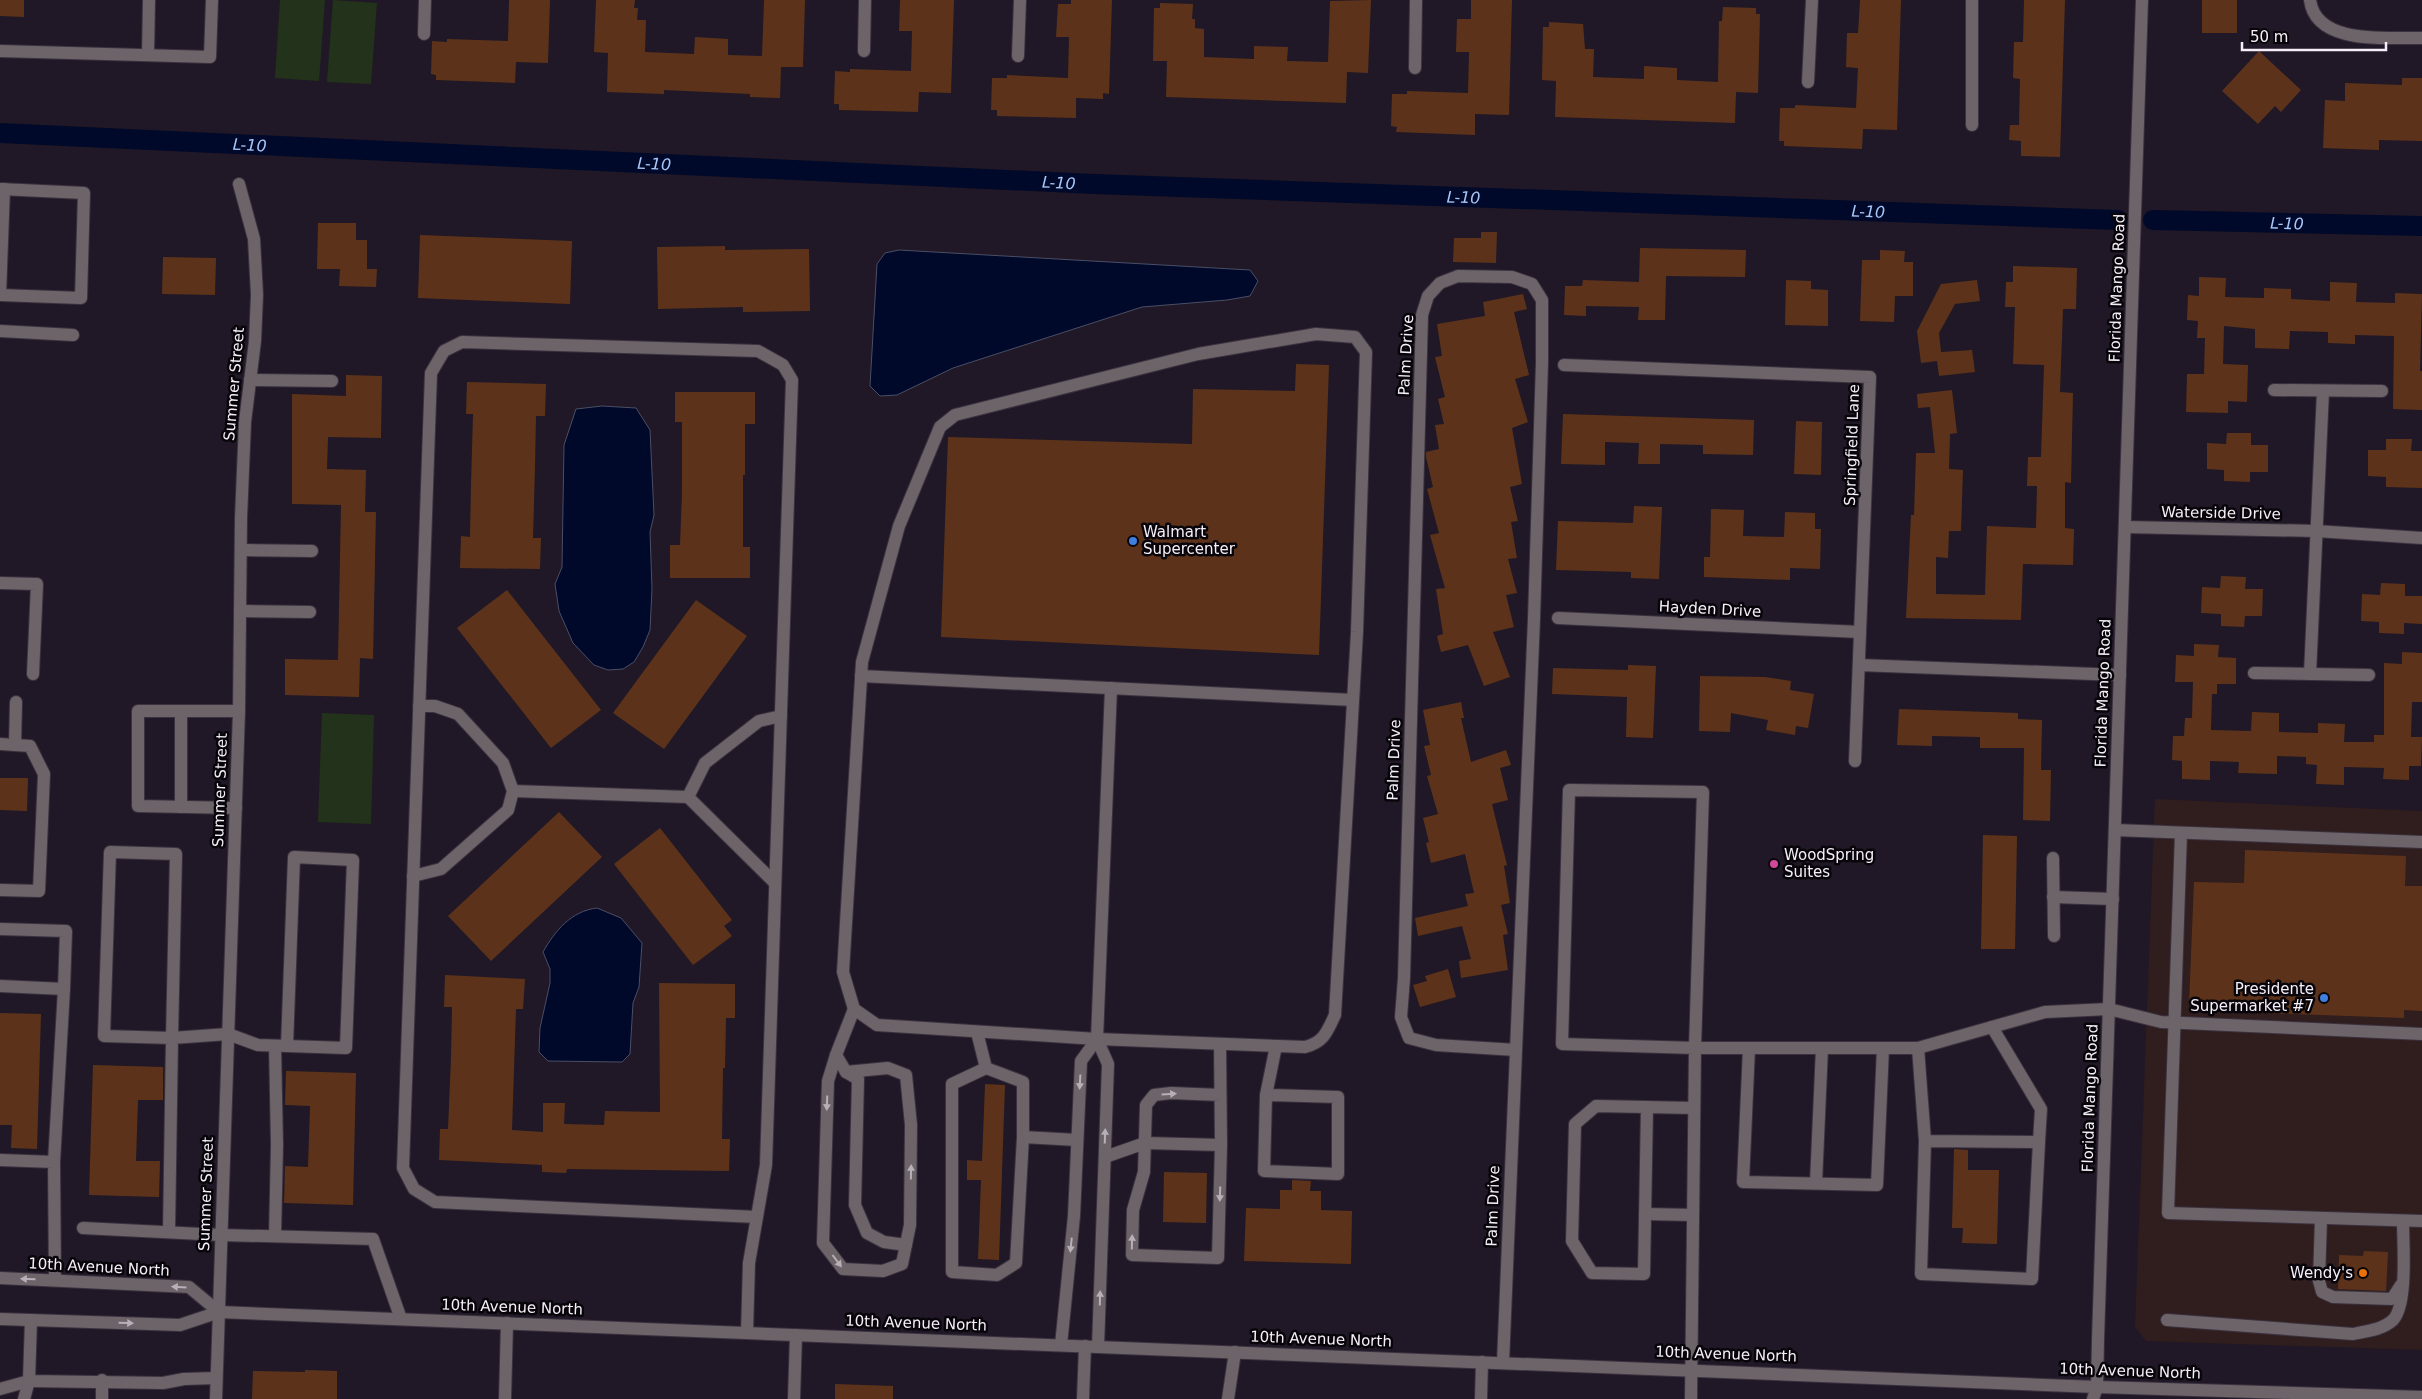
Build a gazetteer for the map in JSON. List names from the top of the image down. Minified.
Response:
{"streets":{"street":["Florida Mango Road","Palm Drive","Summer Street","Springfield Lane","Waterside Drive","Hayden Drive","10th Avenue North"]},"crossings":[["Florida Mango Road","Waterside Drive"],["Florida Mango Road","10th Avenue North"],["Palm Drive","10th Avenue North"],["Summer Street","10th Avenue North"],["Springfield Lane","Hayden Drive"]],"water":["L-10"],"places":["Walmart Supercenter","WoodSpring Suites","Presidente Supermarket #7","Wendy's"],"scale_bar":"50 m"}
